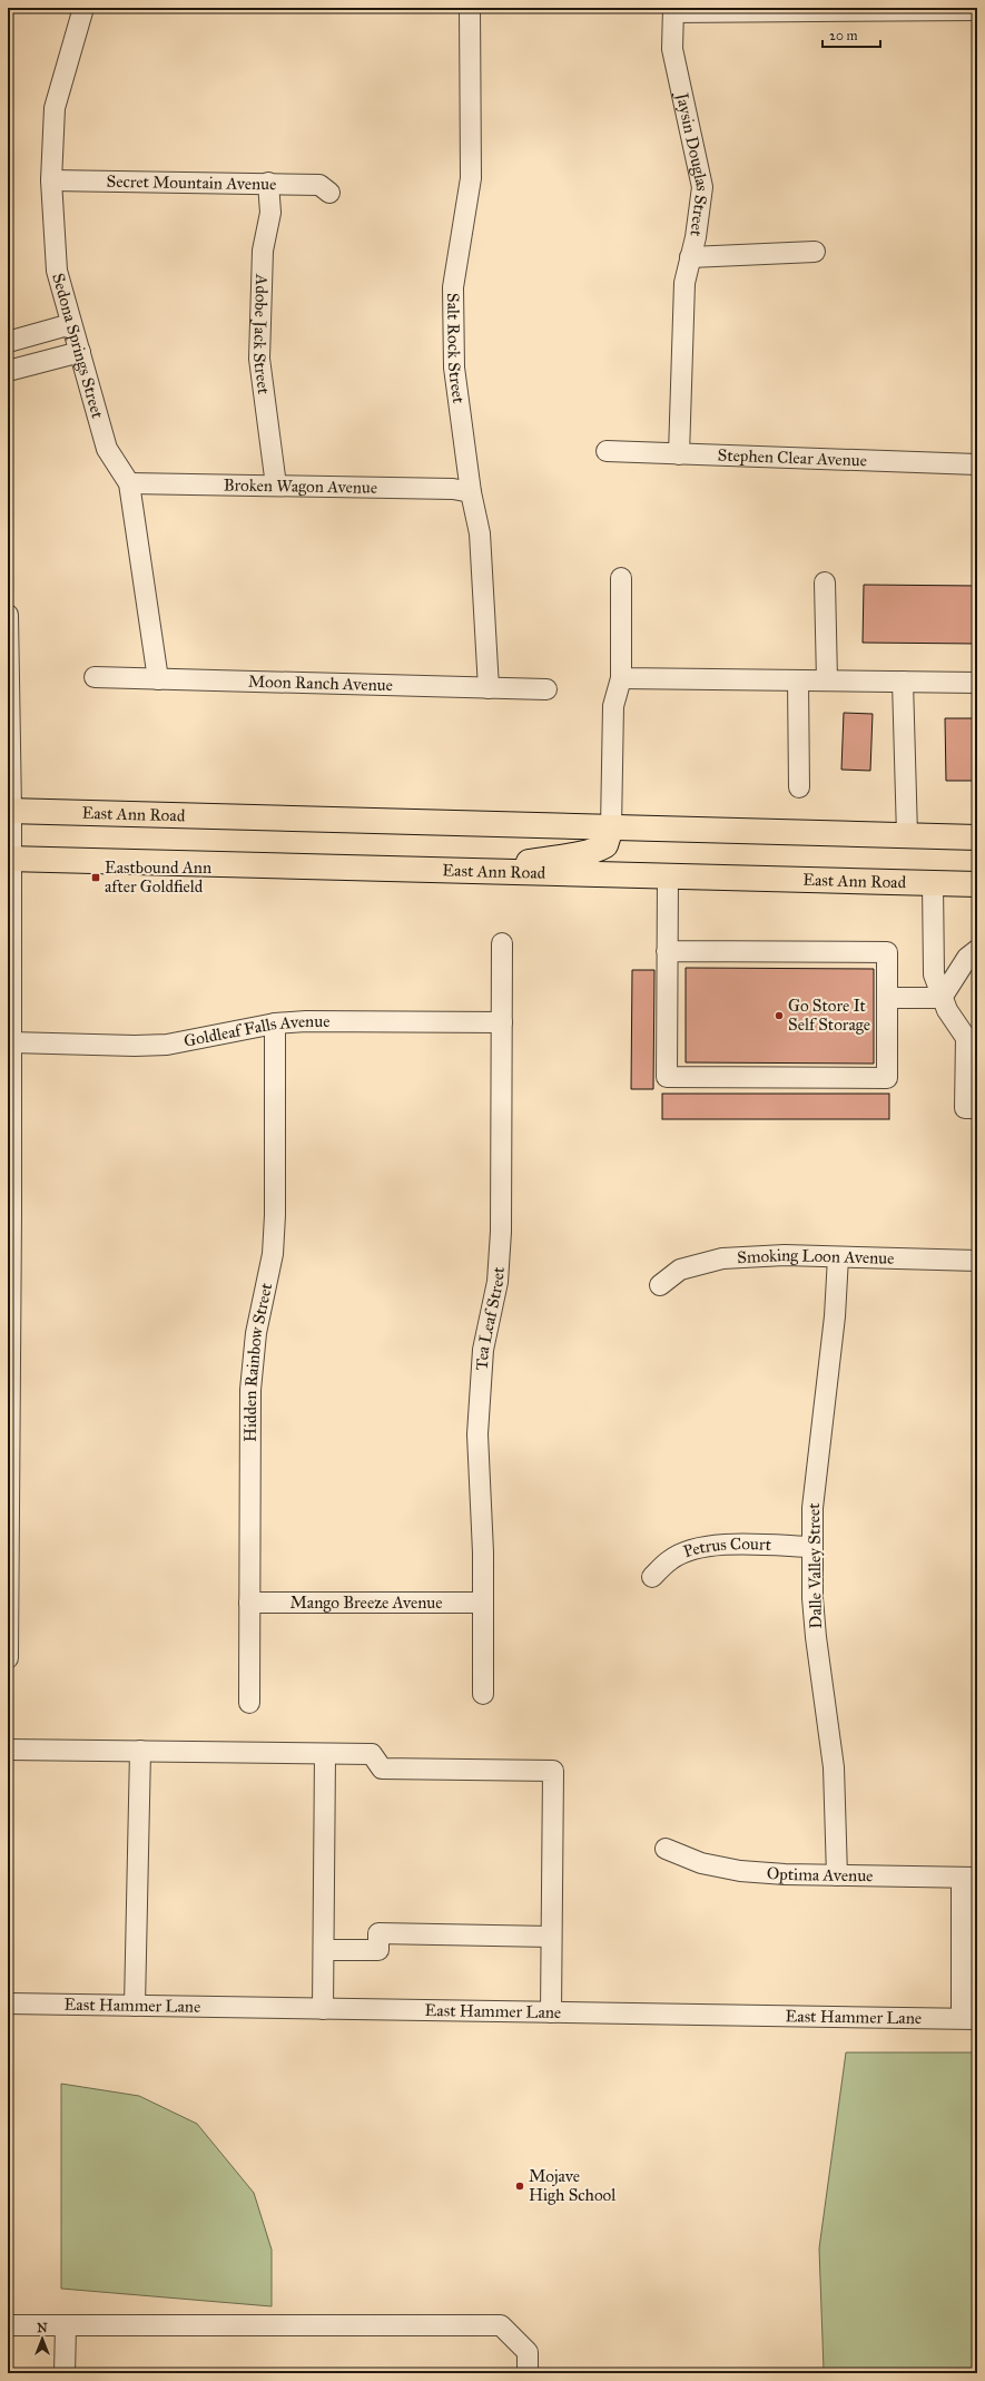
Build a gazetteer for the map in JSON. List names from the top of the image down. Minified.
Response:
{"streets":{"main road":["East Ann Road"],"street":["Jaysin Douglas Street","Secret Mountain Avenue","Adobe Jack Street","Sedona Springs Street","Salt Rock Street","Stephen Clear Avenue","Broken Wagon Avenue","Moon Ranch Avenue","Goldleaf Falls Avenue","Smoking Loon Avenue","Tea Leaf Street","Hidden Rainbow Street","Petrus Court","Dalle Valley Street","Mango Breeze Avenue","Optima Avenue","East Hammer Lane"]},"crossings":[["Jaysin Douglas Street","Stephen Clear Avenue"],["Secret Mountain Avenue","Adobe Jack Street"],["Secret Mountain Avenue","Sedona Springs Street"],["Adobe Jack Street","Broken Wagon Avenue"],["Sedona Springs Street","Broken Wagon Avenue"],["Sedona Springs Street","Moon Ranch Avenue"],["Salt Rock Street","Broken Wagon Avenue"],["Salt Rock Street","Moon Ranch Avenue"],["Goldleaf Falls Avenue","Tea Leaf Street"],["Goldleaf Falls Avenue","Hidden Rainbow Street"],["Smoking Loon Avenue","Dalle Valley Street"],["Tea Leaf Street","Mango Breeze Avenue"],["Hidden Rainbow Street","Mango Breeze Avenue"],["Petrus Court","Dalle Valley Street"],["Dalle Valley Street","Optima Avenue"]],"places":{"transit":["Eastbound Ann after Goldfield"],"other":["Go Store It Self Storage","Mojave High School"]},"scale_bar":"20 m","north":"top"}
